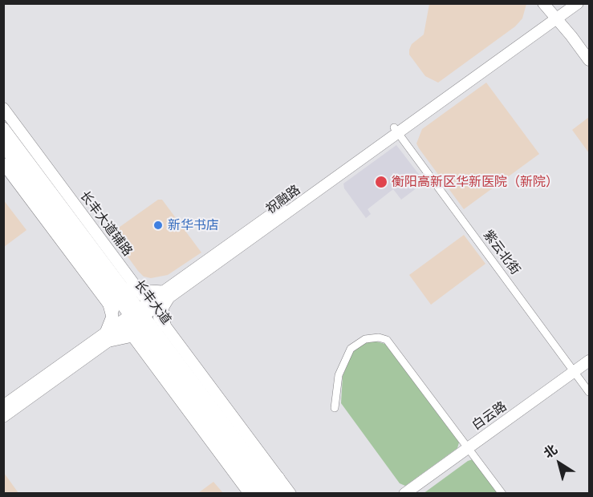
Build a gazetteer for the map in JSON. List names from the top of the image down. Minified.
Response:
{"streets":{"main road":["祝融路","长丰大道辅路","长丰大道","白云路"],"street":["紫云北街"]},"crossings":[["祝融路","长丰大道辅路"],["祝融路","紫云北街"],["祝融路","长丰大道"],["长丰大道辅路","长丰大道"],["紫云北街","白云路"]],"places":["衡阳高新区华新医院（新院）","新华书店"],"north":"top left"}
